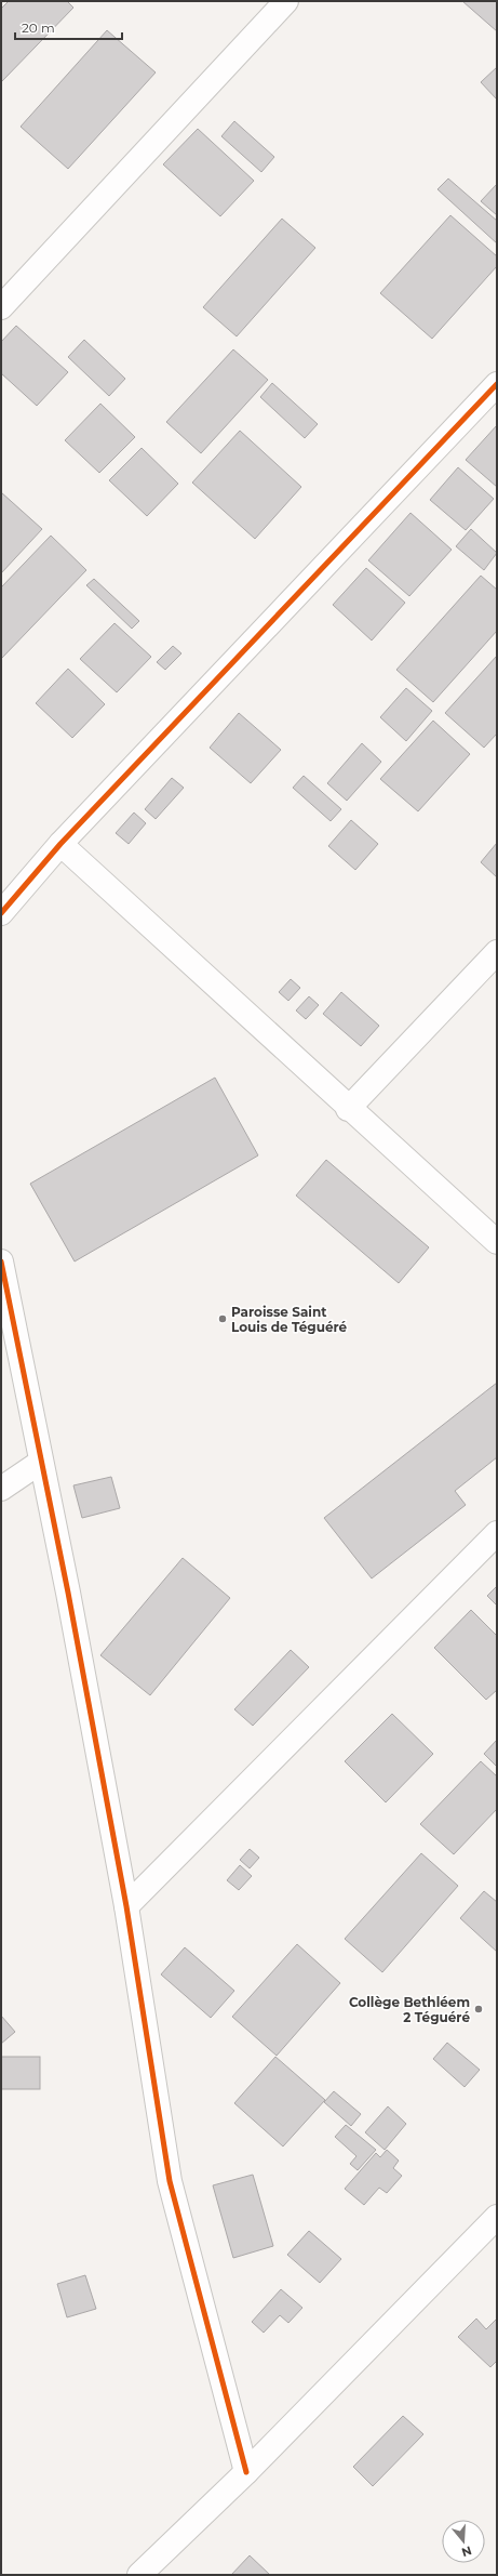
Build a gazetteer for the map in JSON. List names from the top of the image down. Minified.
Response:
{"places":["Paroisse Saint Louis de Téguéré","Collège Bethléem 2 Téguéré"],"scale_bar":"20 m","north":"bottom"}
